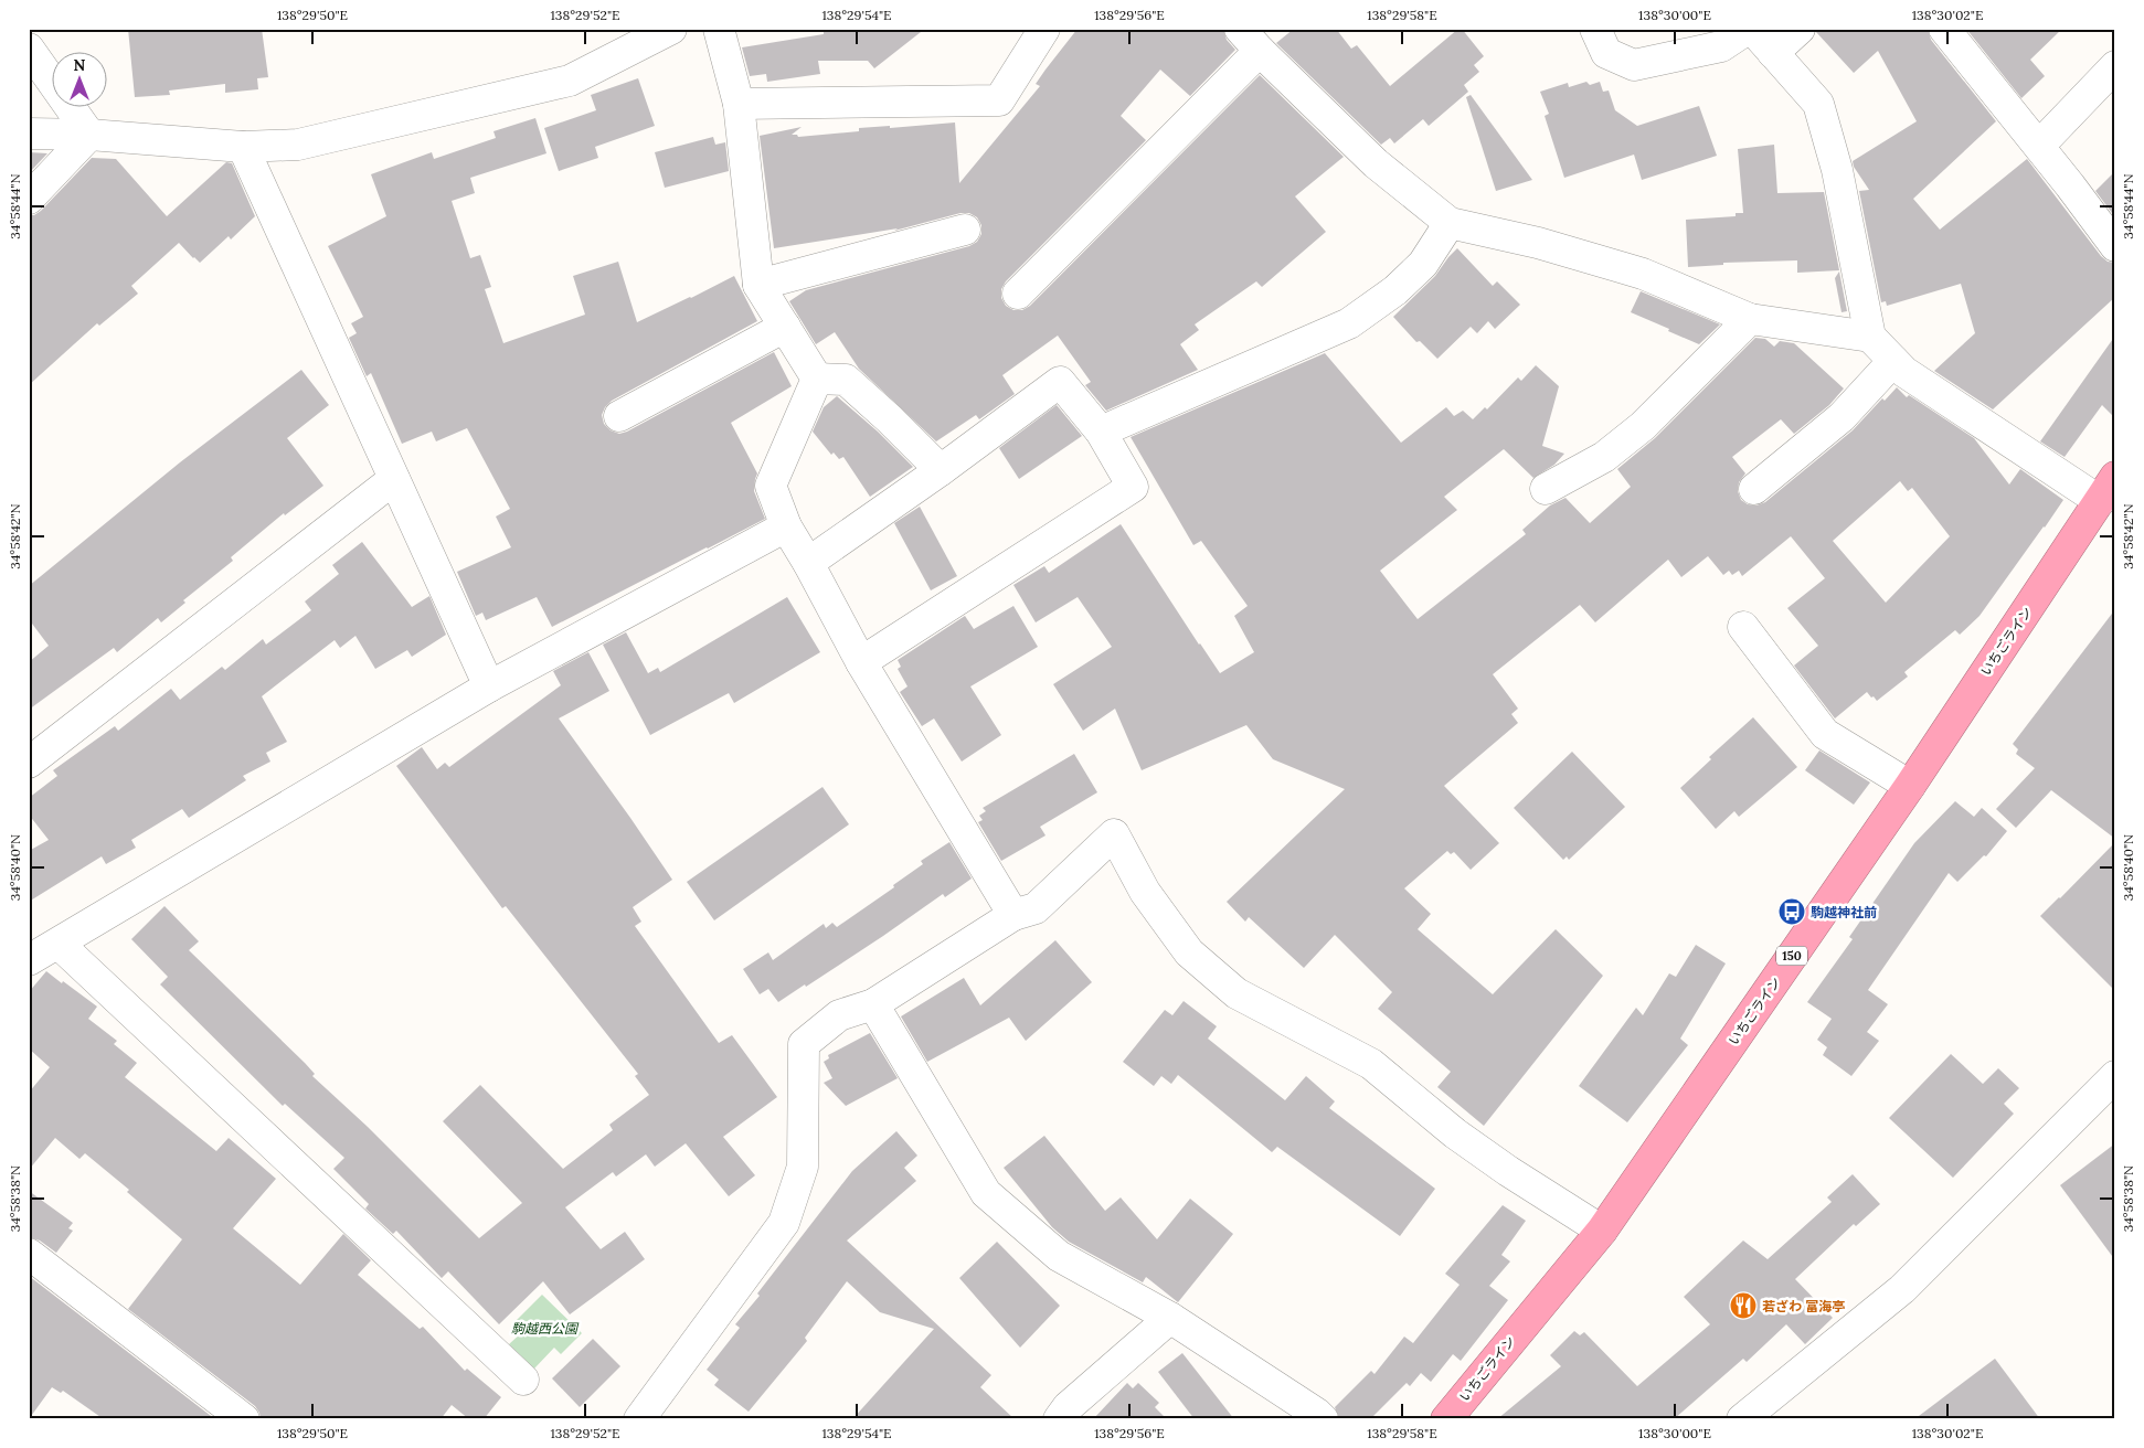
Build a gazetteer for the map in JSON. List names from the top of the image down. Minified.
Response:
{"streets":{"highway":["いちごライン","150"]},"parks":["駒越西公園"],"places":{"bus stop":["駒越神社前"],"restaurant":["若ざわ 富海亭"]},"north":"top","coordinates":["138°29'50\"E","138°29'52\"E","138°29'54\"E","138°29'56\"E","138°29'58\"E","138°30'00\"E","138°30'02\"E","34°58'44\"N","34°58'42\"N","34°58'40\"N","34°58'38\"N"]}
